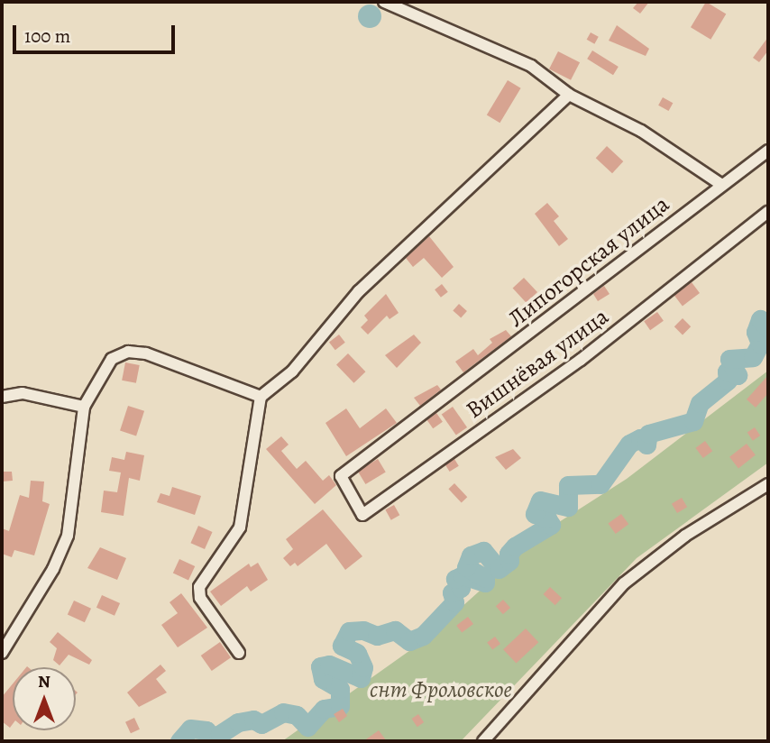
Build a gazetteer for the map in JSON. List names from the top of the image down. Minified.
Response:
{"streets":{"street":["Липогорская улица","Вишнёвая улица"]},"crossings":[["Липогорская улица","Вишнёвая улица"]],"parks":["снт Фроловское"],"scale_bar":"100 m","north":"top"}
